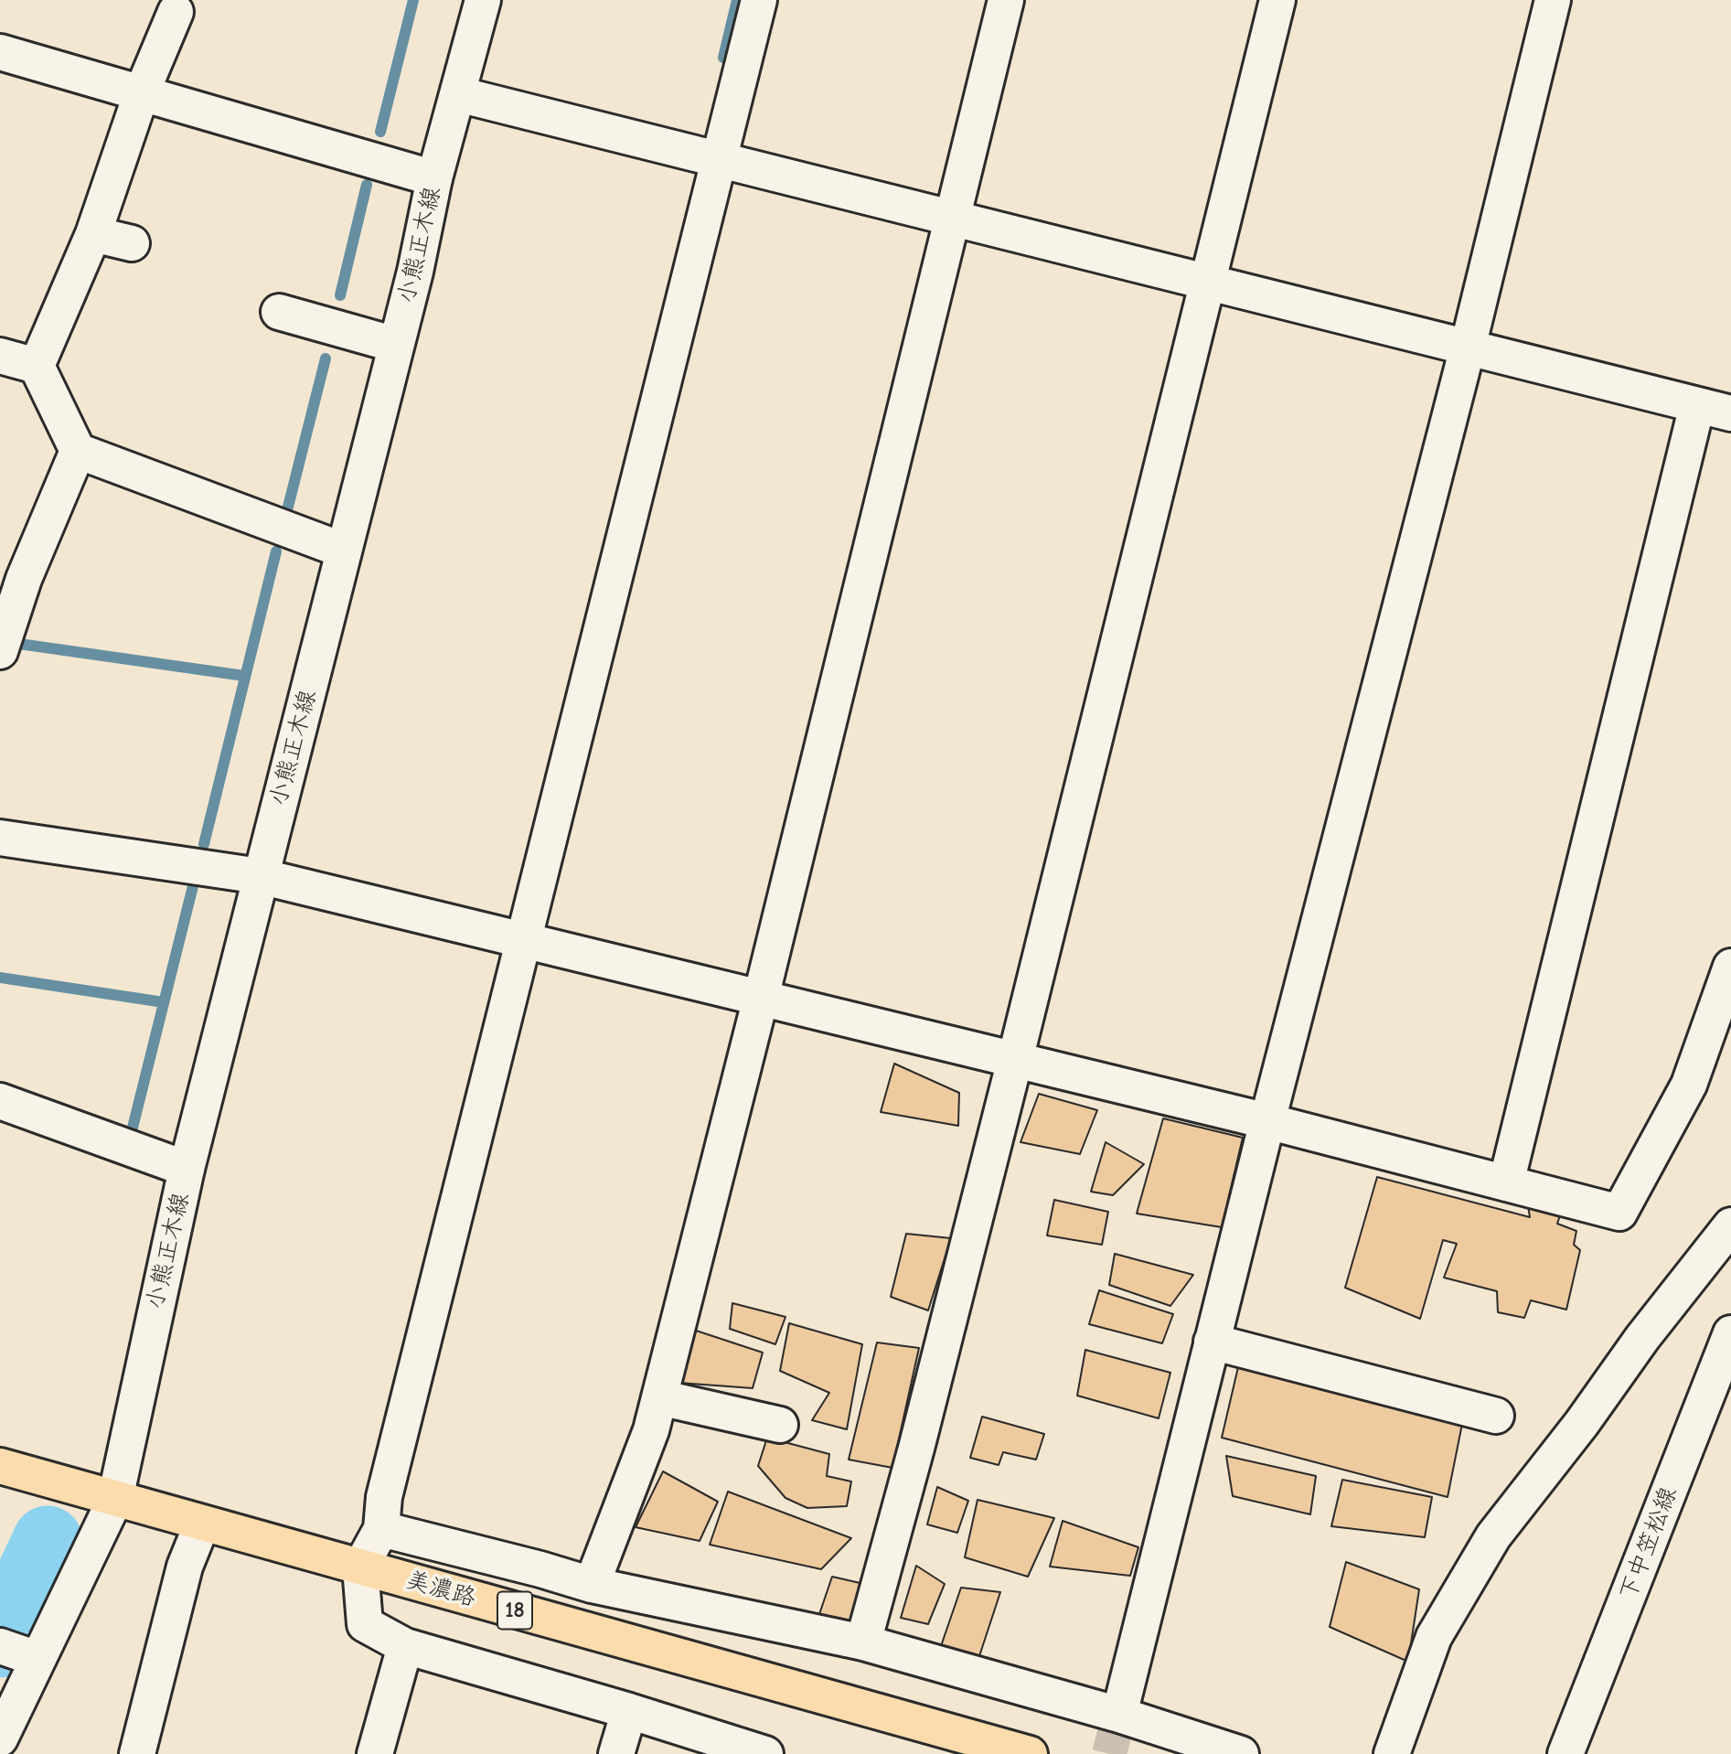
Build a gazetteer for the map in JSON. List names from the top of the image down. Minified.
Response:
{"streets":{"main road":["美濃路","18"],"street":["小熊正木線","下中笠松線"]},"crossings":[["小熊正木線","美濃路"]]}
